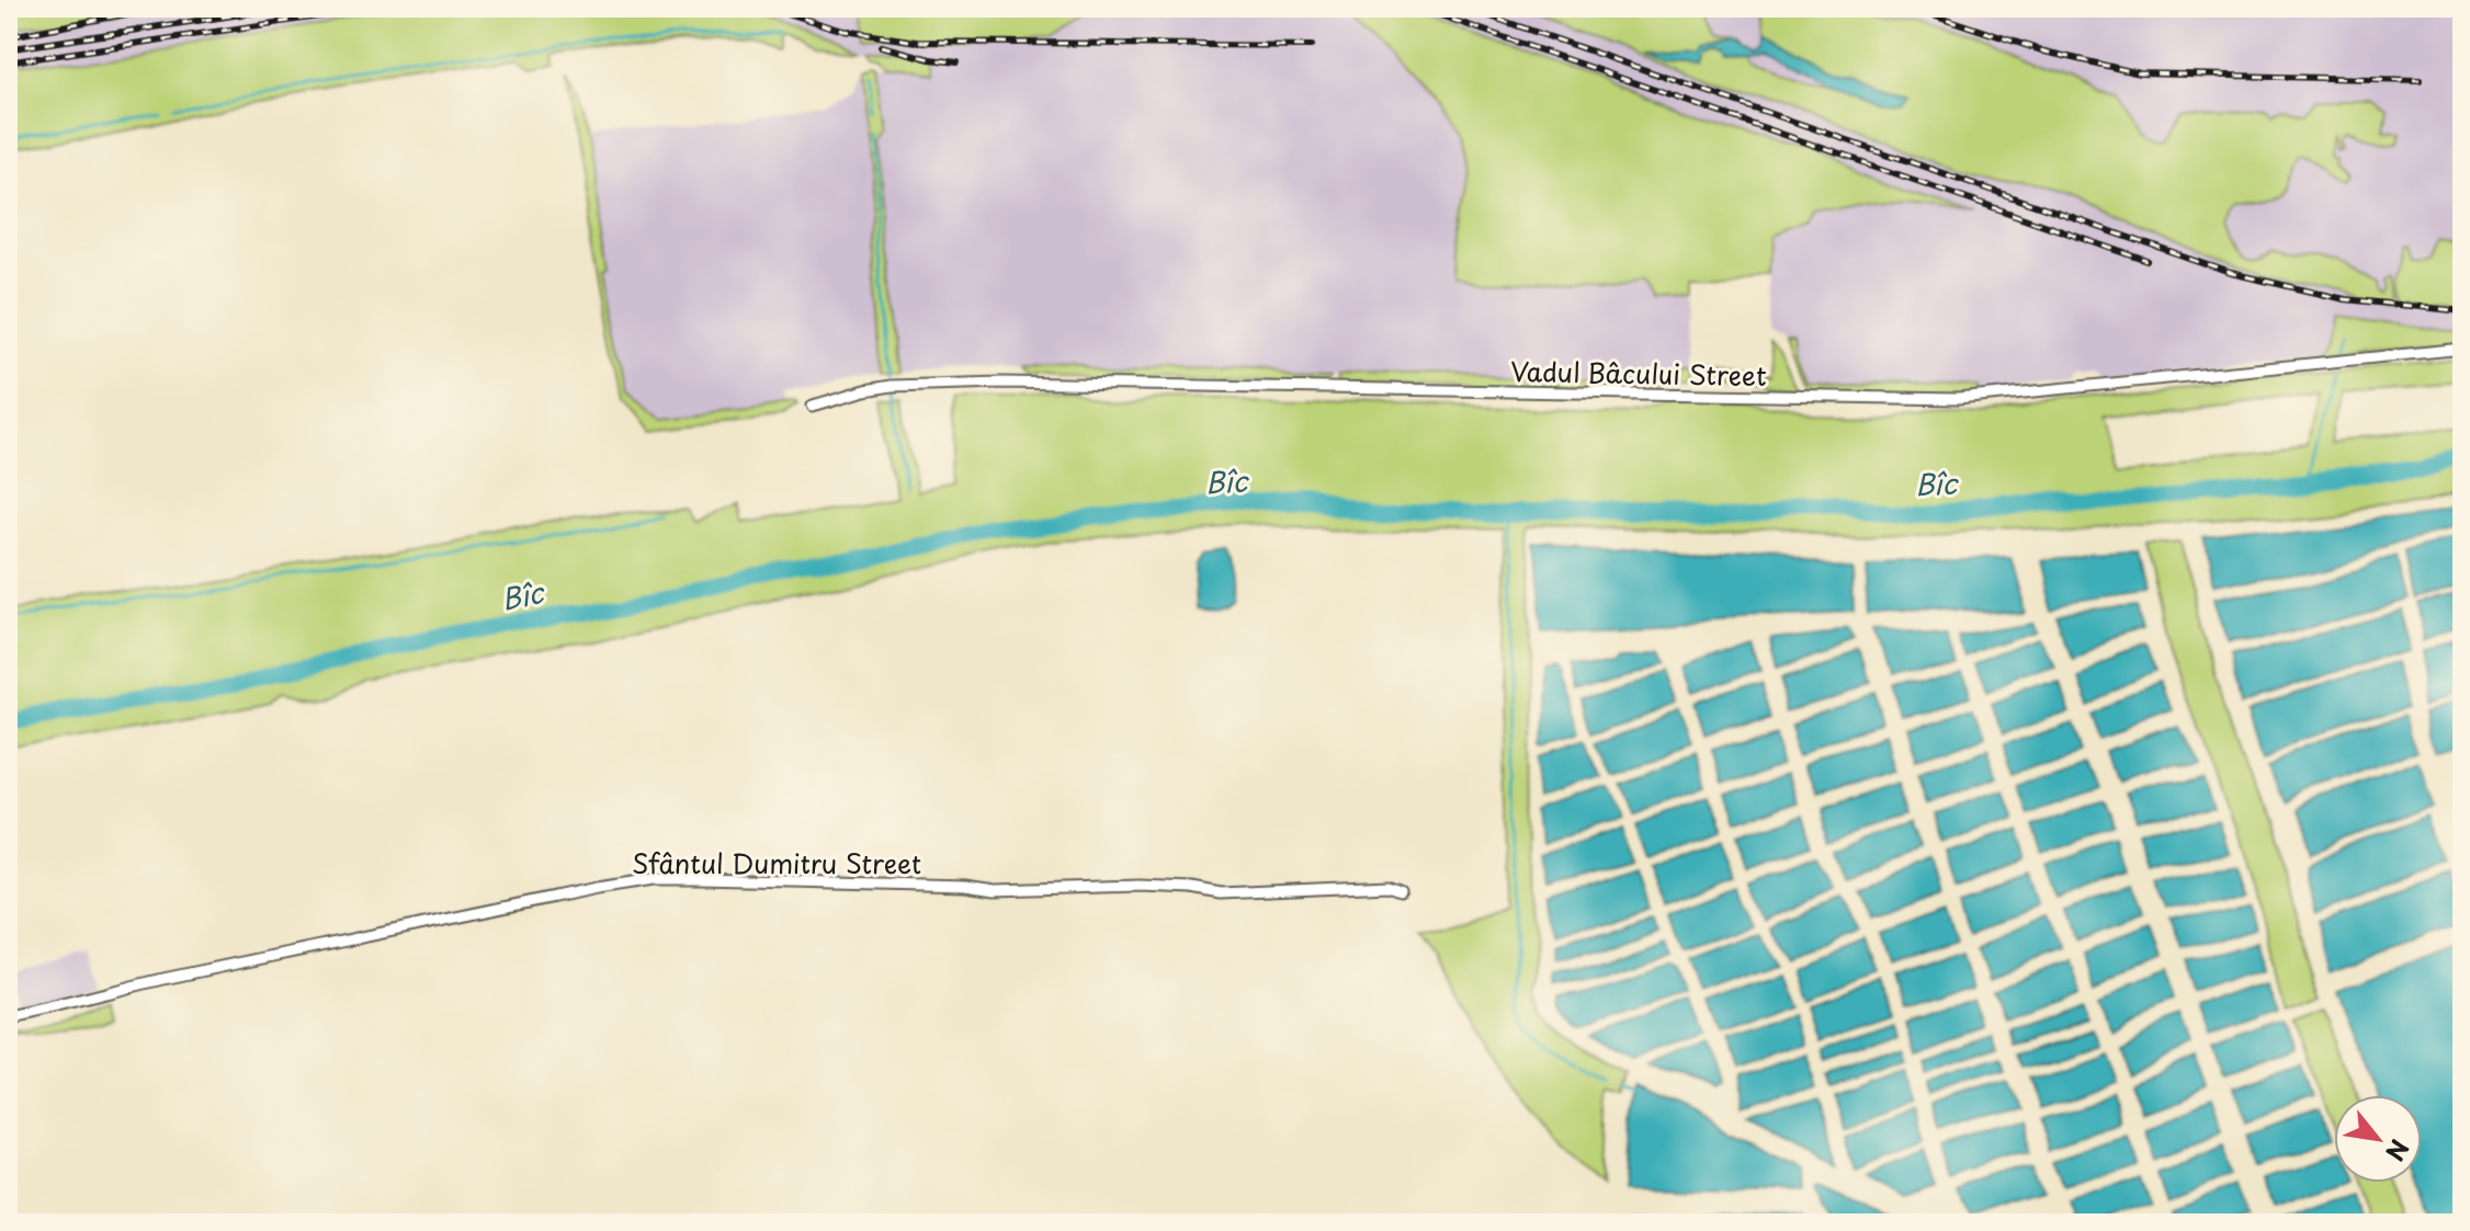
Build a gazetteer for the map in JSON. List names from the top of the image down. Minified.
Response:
{"streets":{"street":["Vadul Bâcului Street","Sfântul Dumitru Street"]},"water":["Bîc"],"north":"bottom right"}
